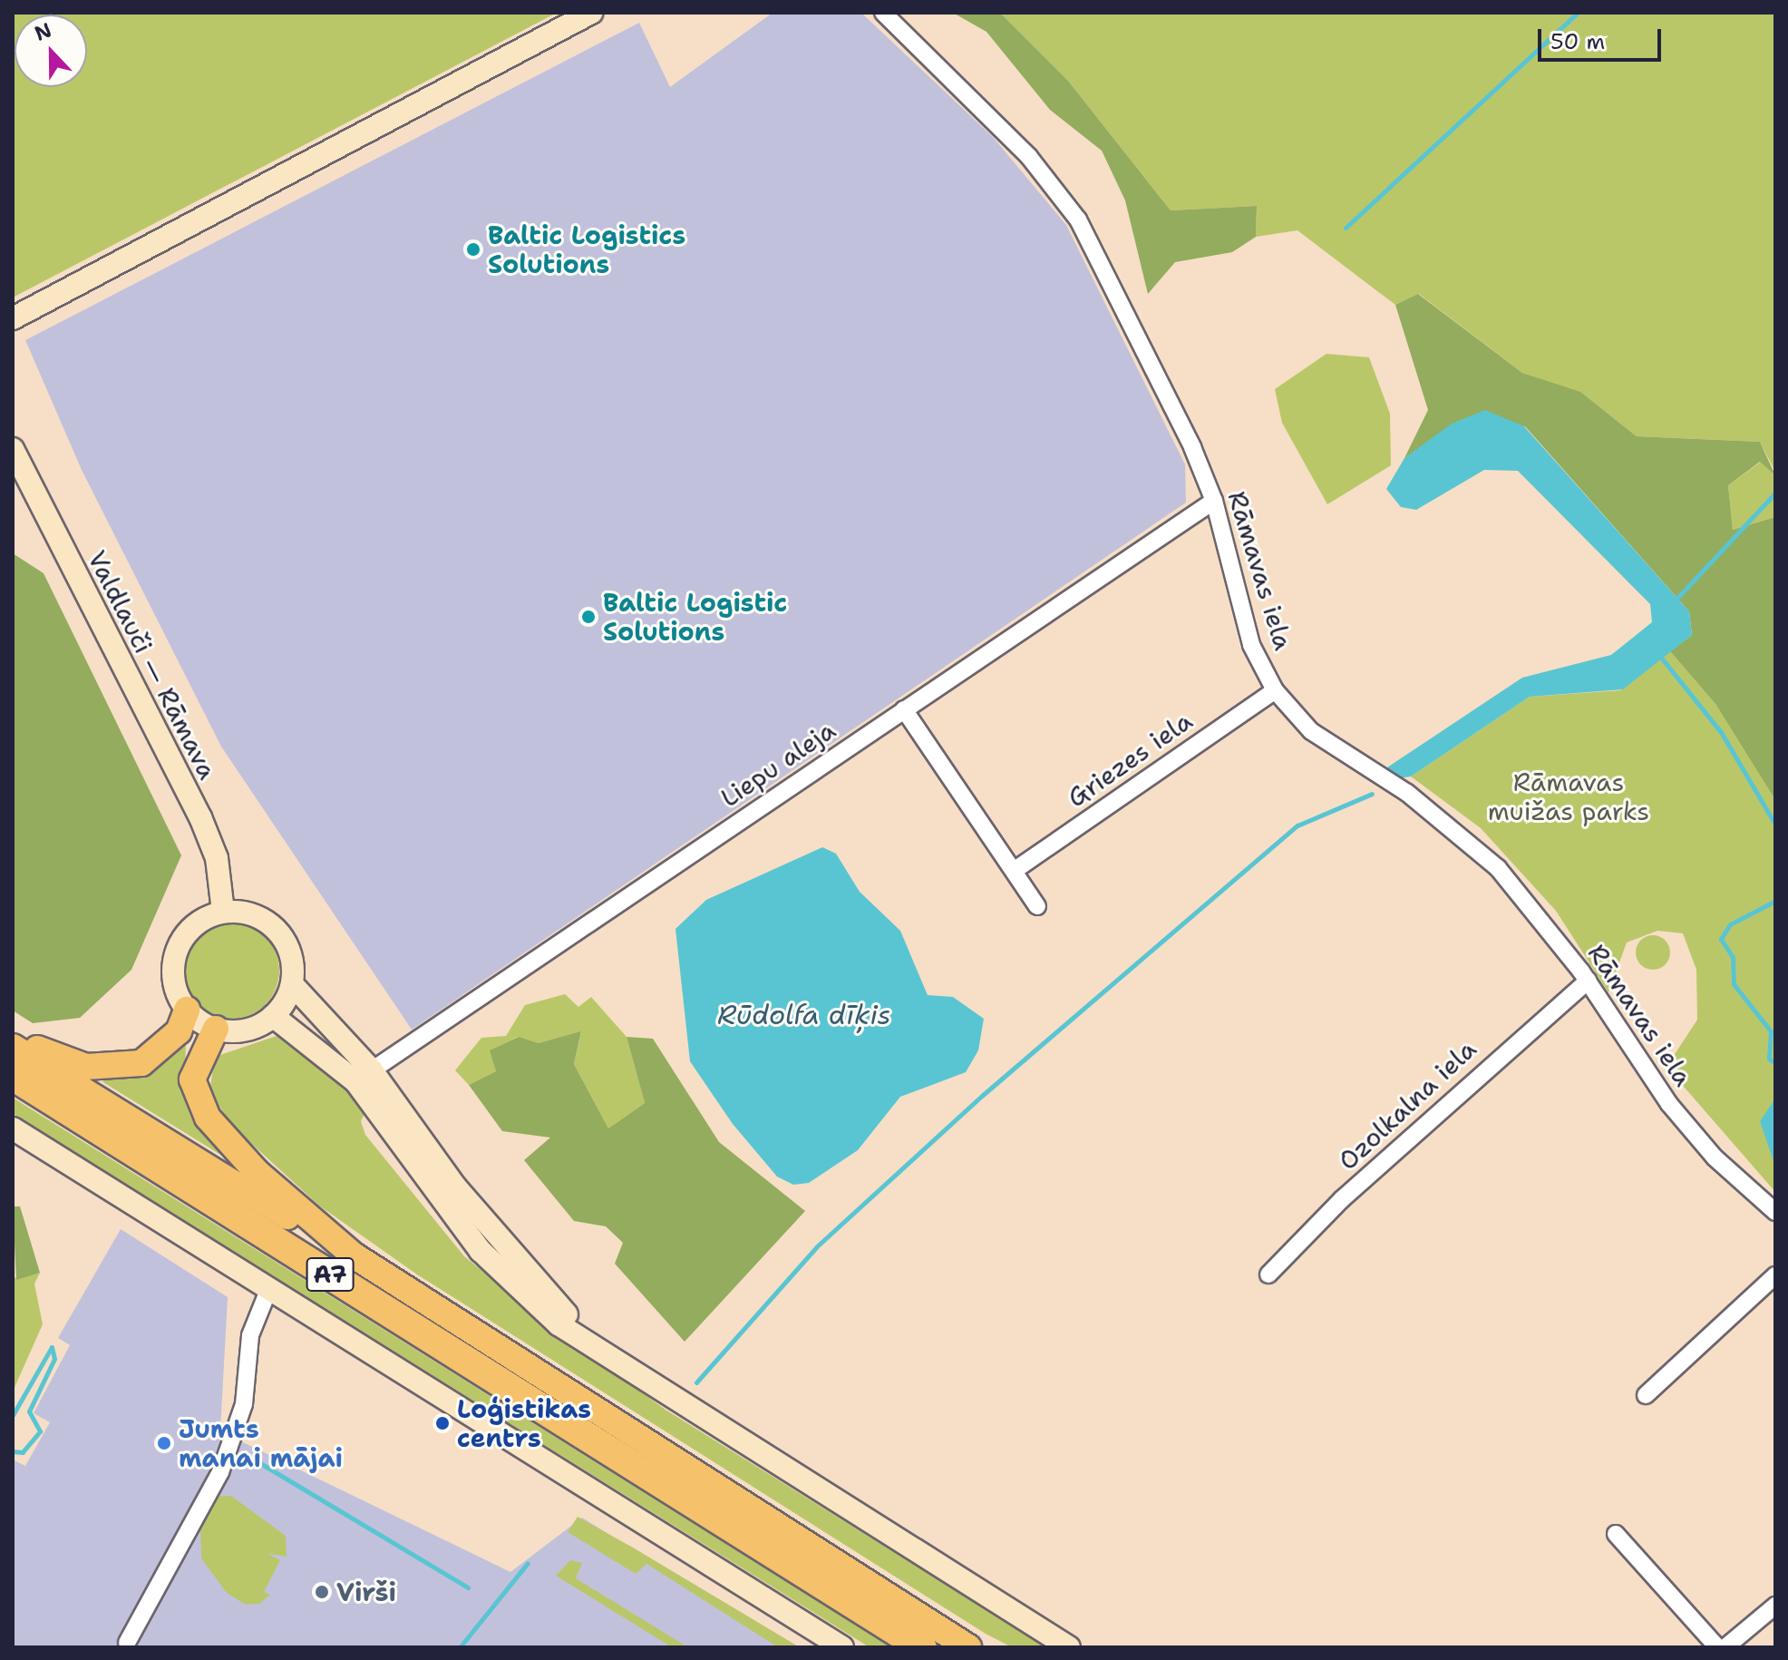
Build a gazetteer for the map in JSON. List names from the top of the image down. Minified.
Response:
{"streets":{"highway":["A7"],"main road":["Valdlauči — Rāmava"],"street":["Rāmavas iela","Griezes iela","Liepu aleja","Ozolkalna iela"]},"crossings":[["Rāmavas iela","Griezes iela"],["Rāmavas iela","Liepu aleja"],["Rāmavas iela","Ozolkalna iela"]],"water":["Rūdolfa dīķis"],"parks":["Rāmavas muižas parks"],"places":["Baltic Logistics Solutions","Baltic Logistic Solutions","Loģistikas centrs","Jumts manai mājai","Virši"],"scale_bar":"50 m","north":"top"}
